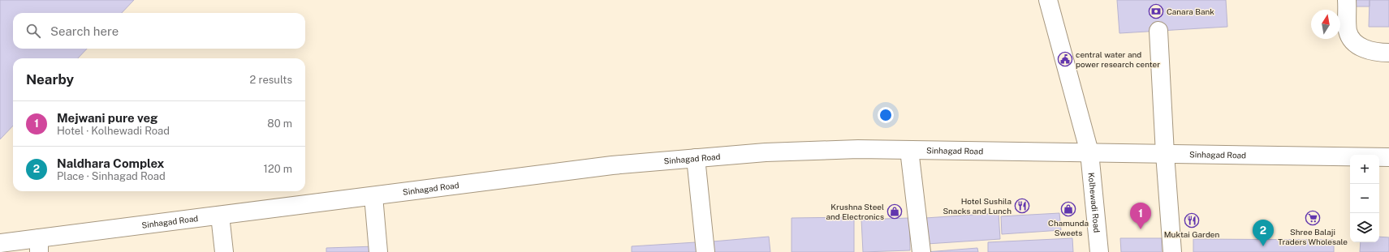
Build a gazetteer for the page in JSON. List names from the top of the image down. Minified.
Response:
{"streets":{"main road":["Sinhagad Road","Kolhewadi Road"]},"crossings":[["Sinhagad Road","Kolhewadi Road"]],"places":{"bank":["Canara Bank"],"public building":["central water and power research center"],"restaurant":["Hotel Sushila Snacks and Lunch","Muktai Garden"],"shop":["Chamunda Sweets","Krushna Steel and Electronics"],"supermarket":["Shree Balaji Traders Wholesale"]},"north":"top","page":{"search":"Search here","heading":["Nearby","2 results"],"list":[{"mark":"1","name":"Mejwani pure veg","note":"Hotel · Kolhewadi Road","value":"80 m"},{"mark":"2","name":"Naldhara Complex","note":"Place · Sinhagad Road","value":"120 m"}],"map_buttons":["+","−"],"pins":["1","2"]}}
